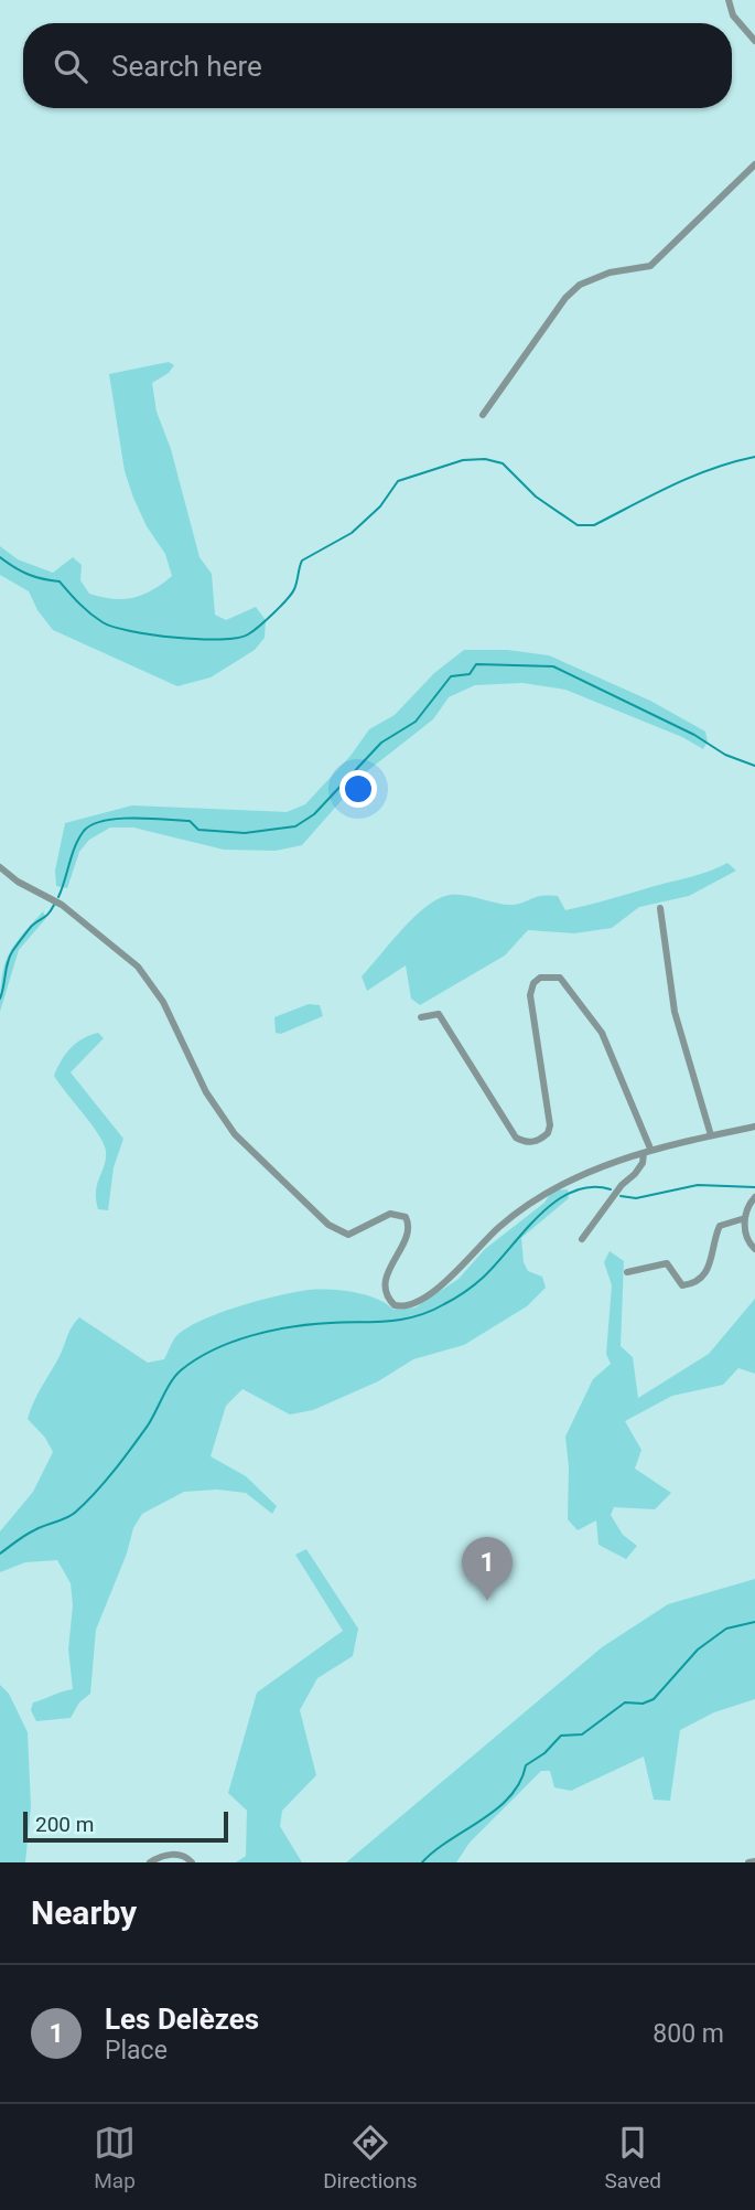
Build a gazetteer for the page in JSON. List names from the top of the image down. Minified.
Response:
{"scale_bar":"200 m","page":{"search":"Search here","pins":"1","scale":"200 m","heading":"Nearby","list":[{"mark":"1","name":"Les Delèzes","note":"Place","value":"800 m"}],"nav":["Map","Directions","Saved"]}}
